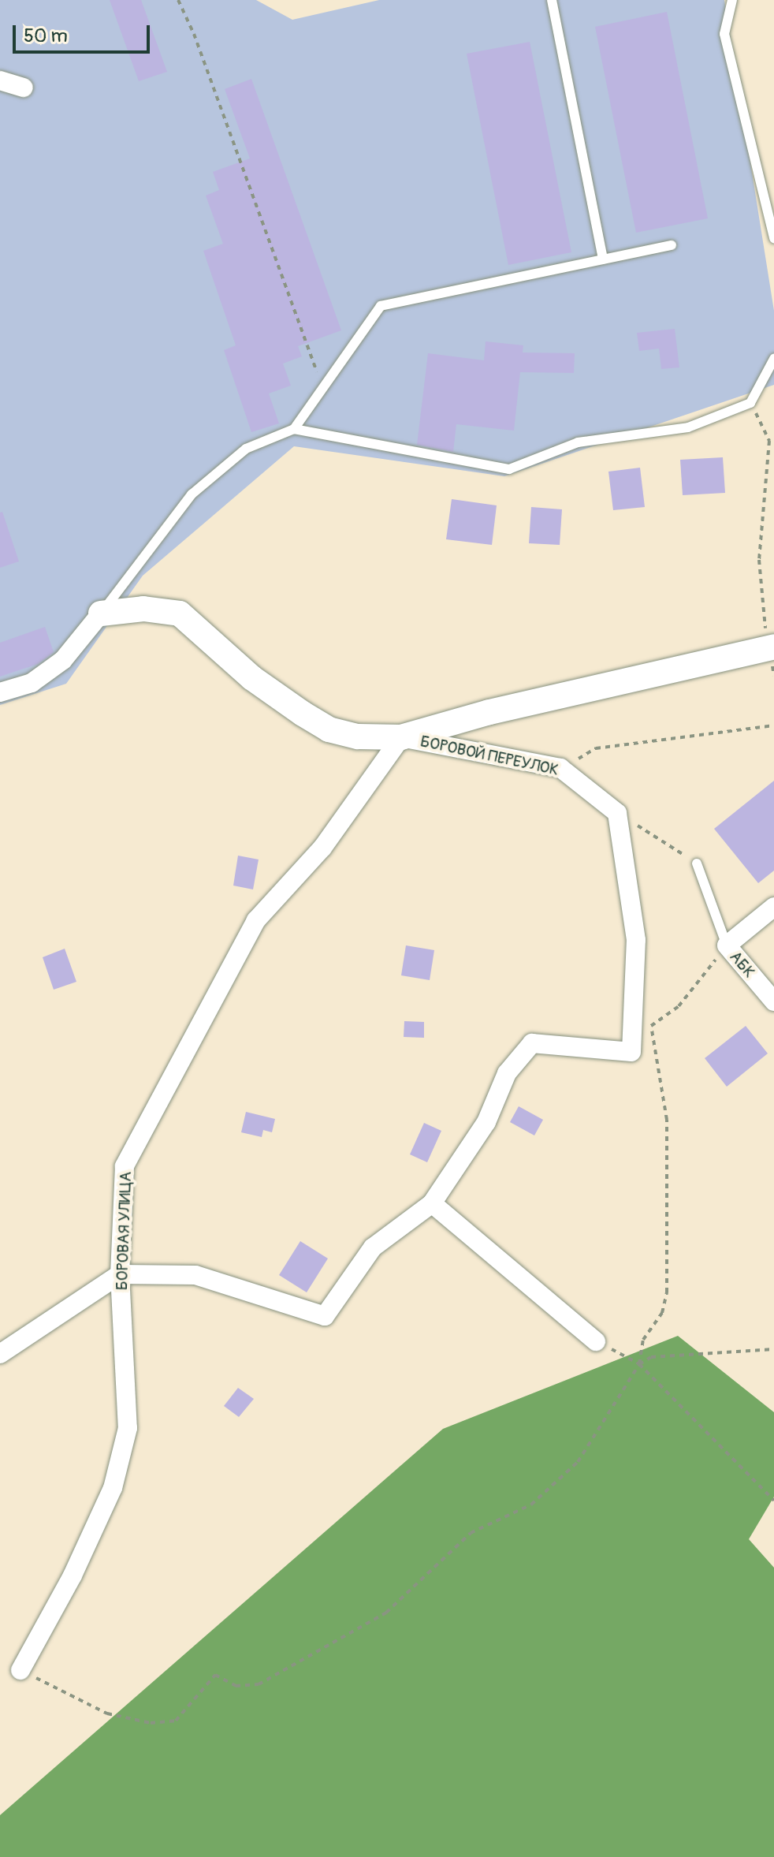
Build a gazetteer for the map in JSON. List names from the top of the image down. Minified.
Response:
{"streets":{"street":["БОРОВОЙ ПЕРЕУЛОК","АБК","БОРОВАЯ УЛИЦА"]},"crossings":[["БОРОВОЙ ПЕРЕУЛОК","БОРОВАЯ УЛИЦА"]],"scale_bar":"50 m"}
